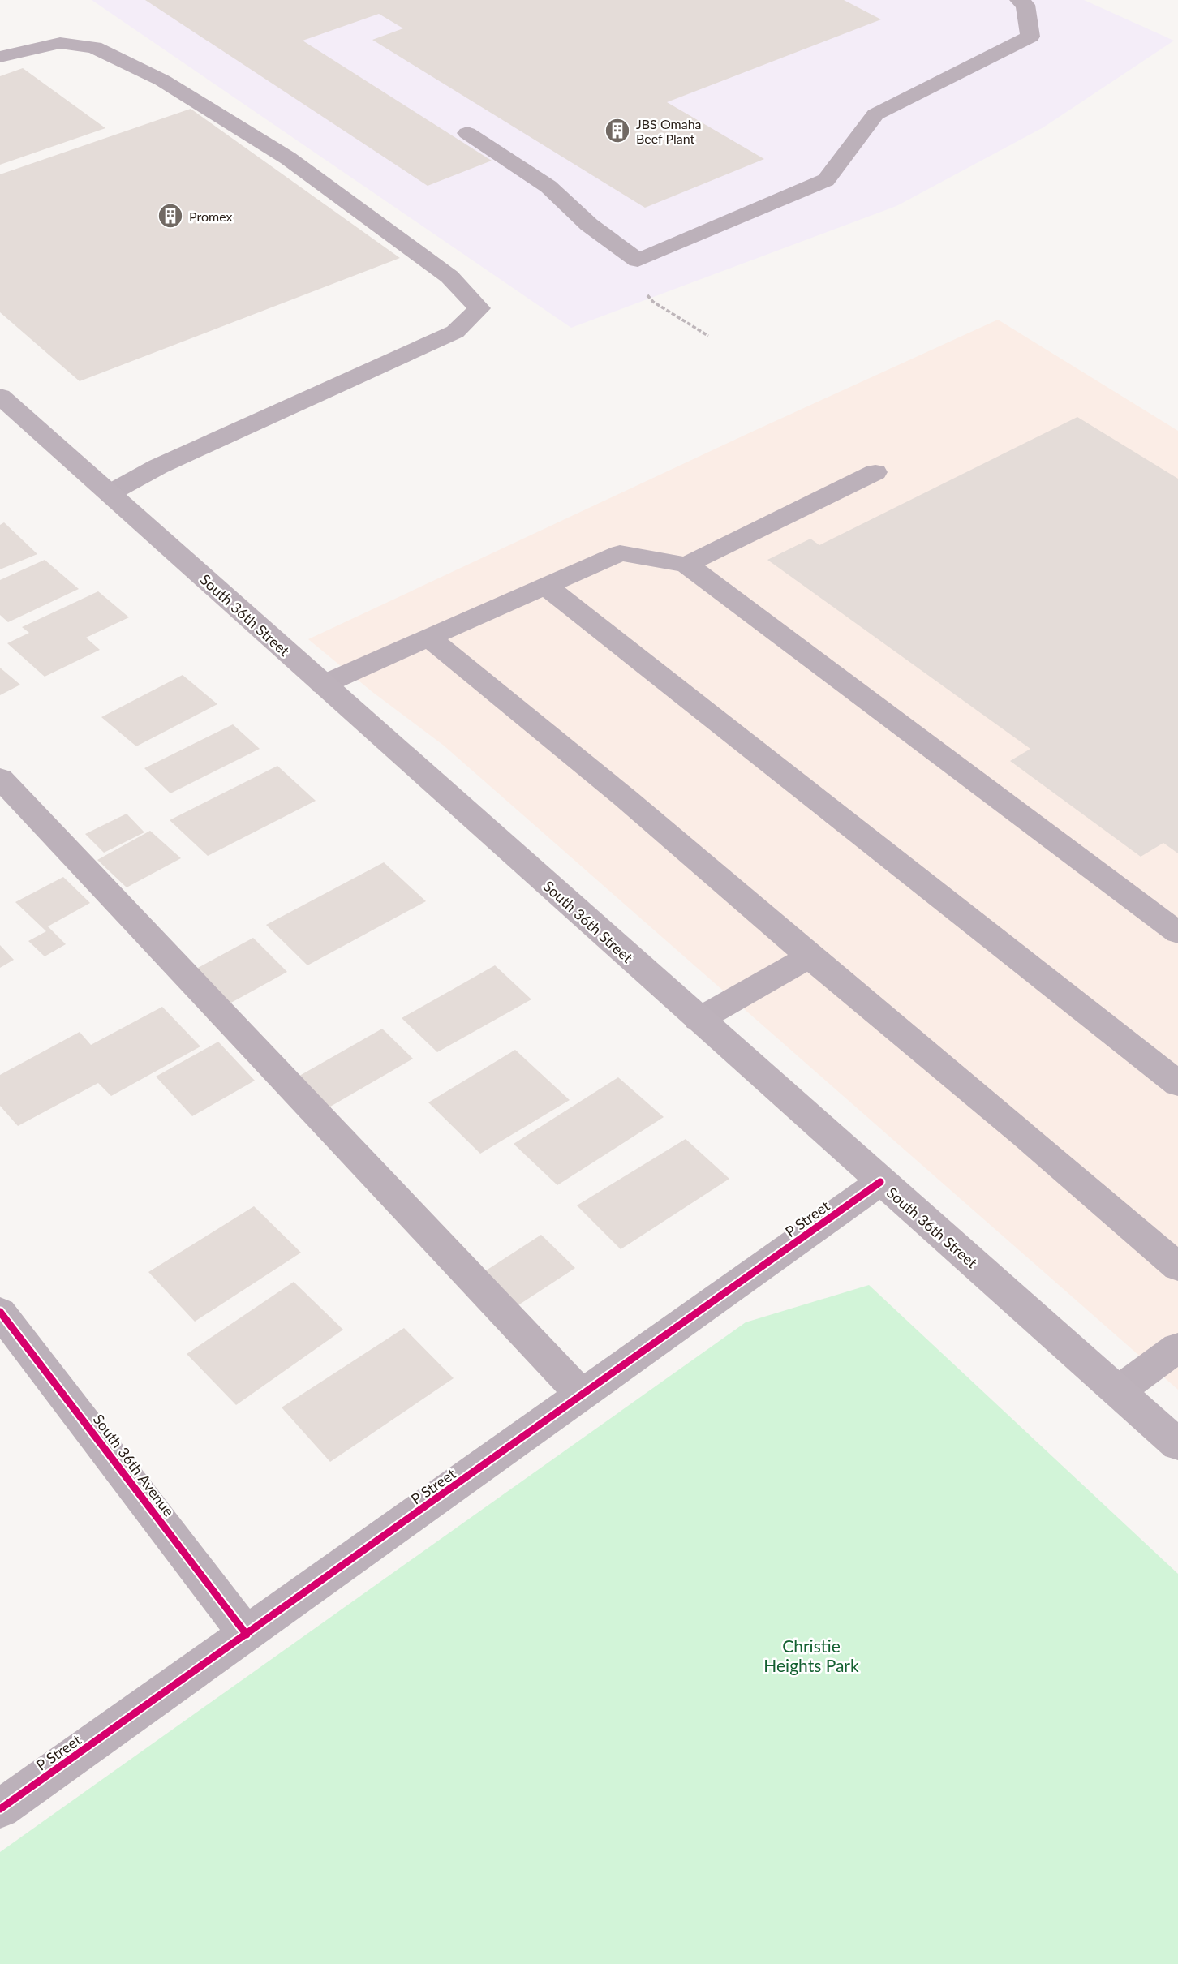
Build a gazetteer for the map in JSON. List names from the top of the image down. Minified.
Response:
{"streets":{"main road":["South 36th Street"],"street":["P Street","South 36th Avenue"]},"crossings":[["South 36th Street","P Street"],["P Street","South 36th Avenue"]],"parks":["Christie Heights Park"],"places":{"building":["JBS Omaha Beef Plant","Promex"]}}
